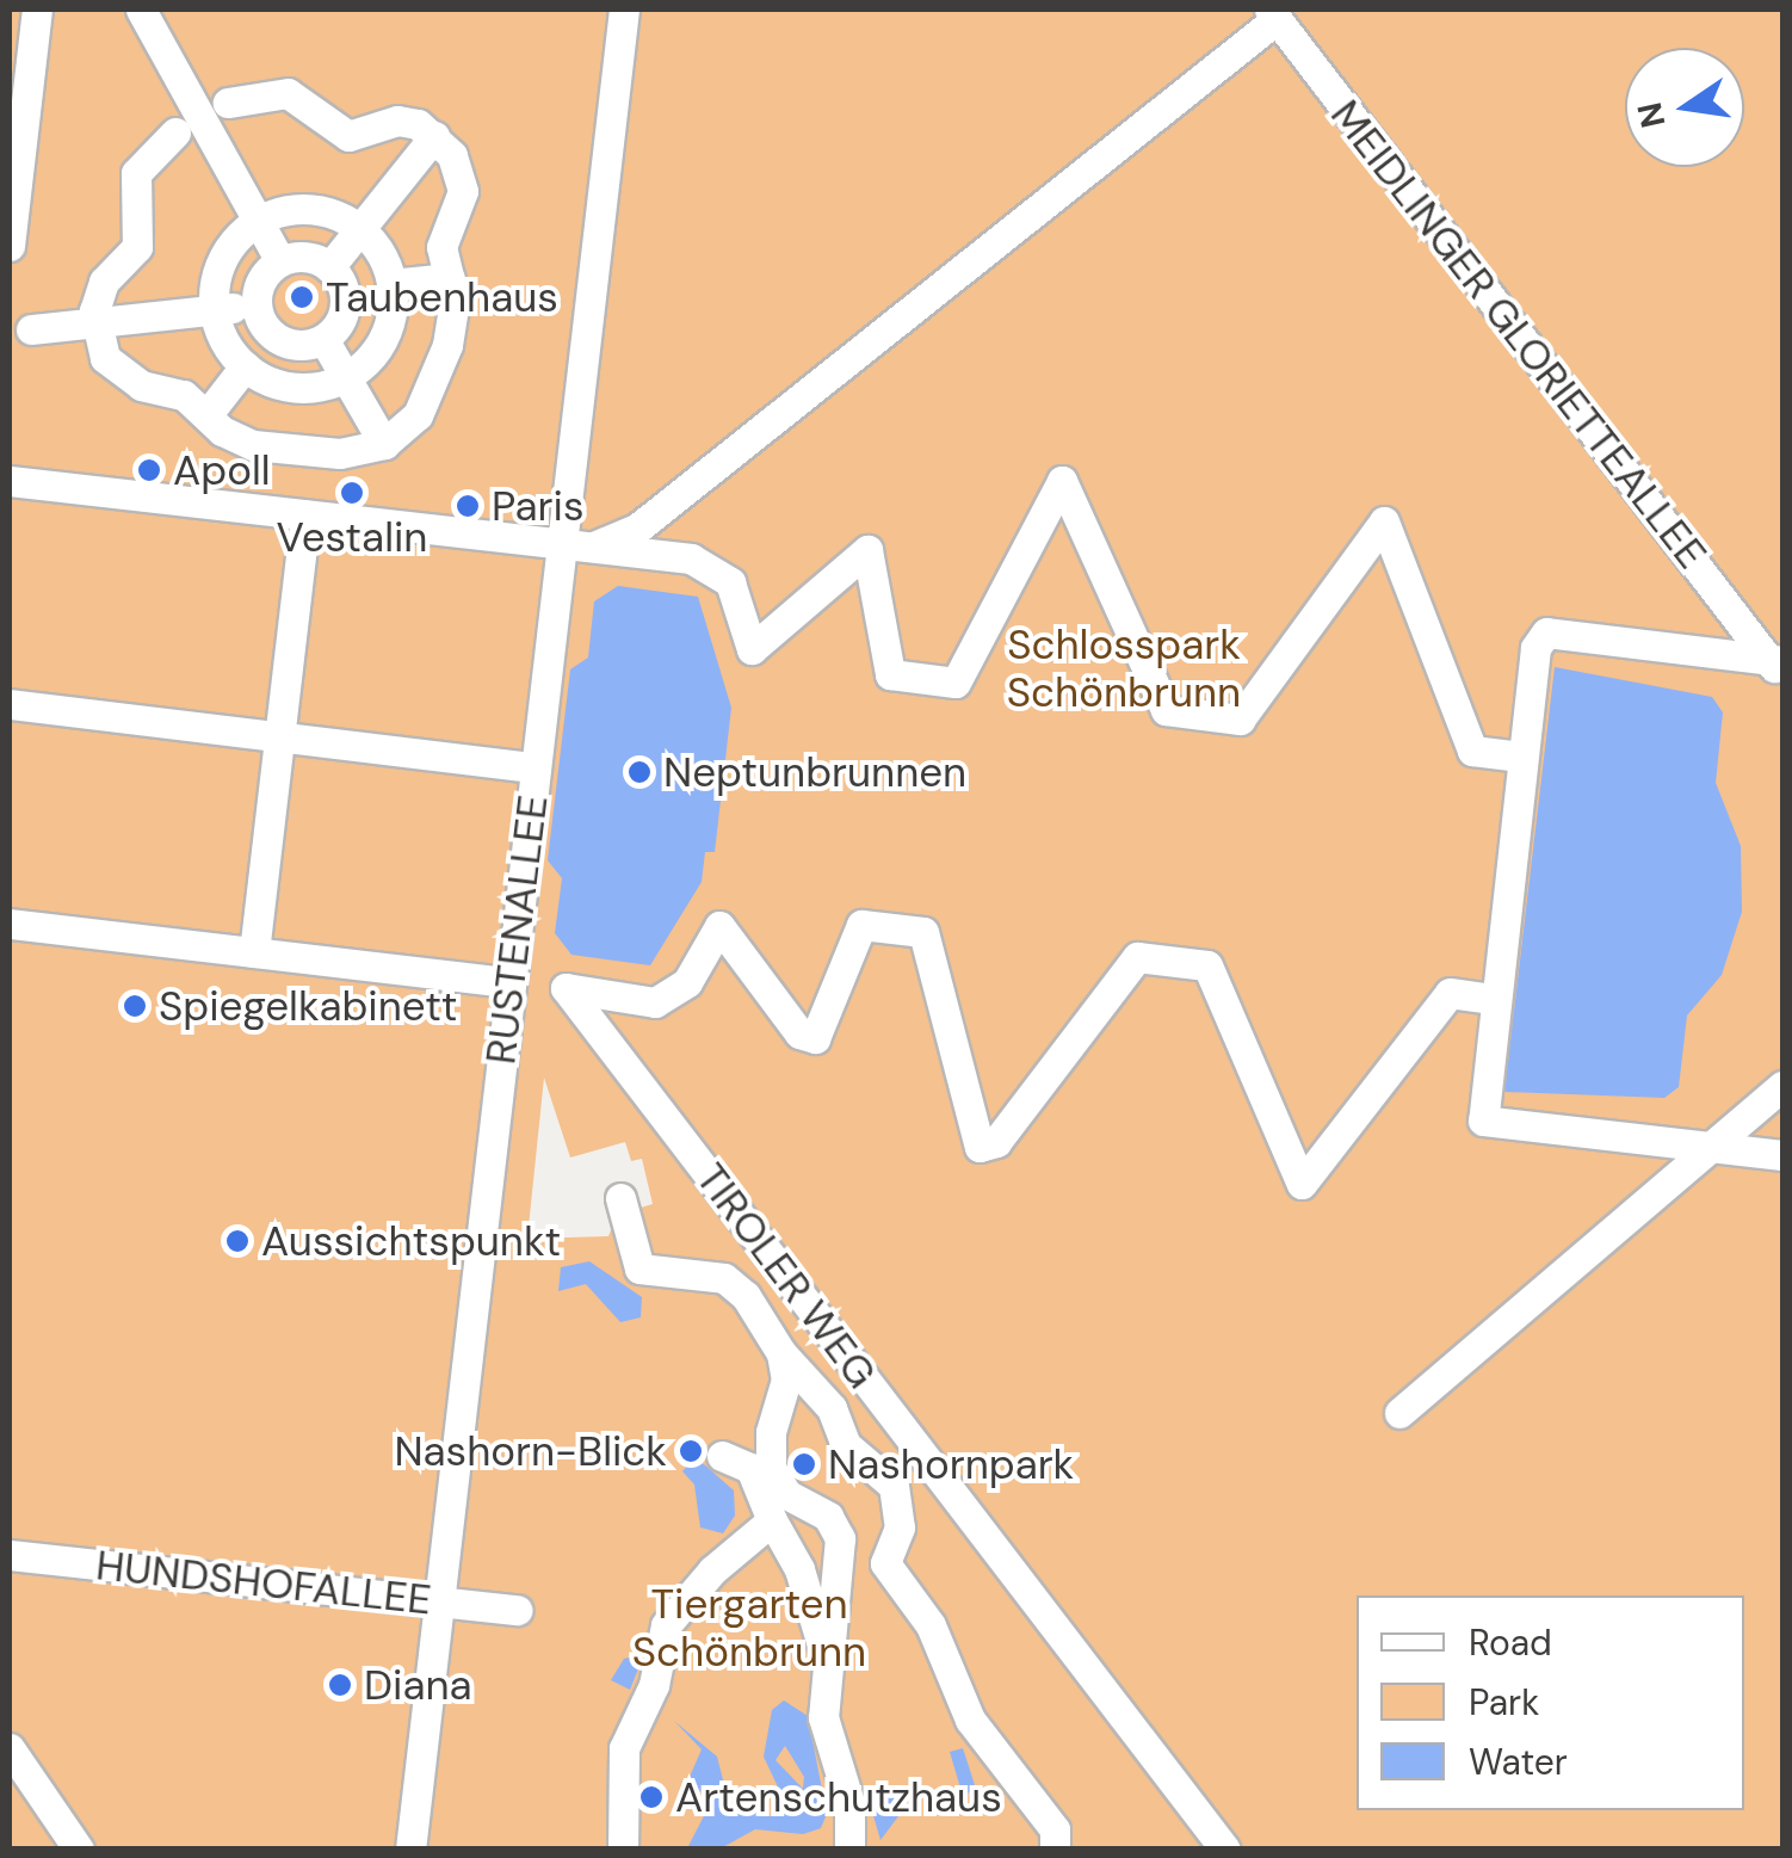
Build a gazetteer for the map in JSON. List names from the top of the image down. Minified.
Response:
{"streets":{"street":["MEIDLINGER GLORIETTEALLEE","RUSTENALLEE","TIROLER WEG","HUNDSHOFALLEE"]},"crossings":[["RUSTENALLEE","HUNDSHOFALLEE"]],"parks":["Schlosspark Schönbrunn","Tiergarten Schönbrunn"],"places":["Taubenhaus","Apoll","Vestalin","Paris","Neptunbrunnen","Spiegelkabinett","Aussichtspunkt","Nashorn-Blick","Nashornpark","Diana","Artenschutzhaus"],"legend":["Road","Park","Water"],"north":"left"}
